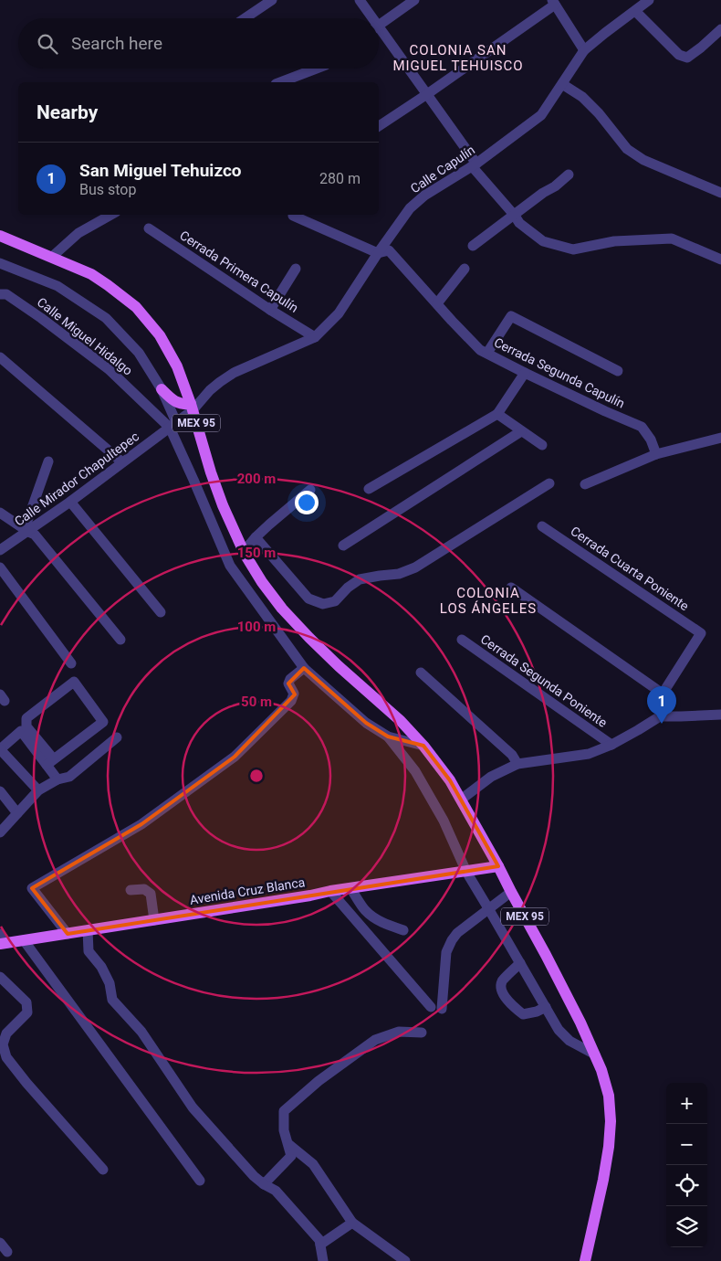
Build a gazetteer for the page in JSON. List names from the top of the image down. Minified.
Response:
{"streets":{"main road":["MEX 95","Avenida Cruz Blanca"],"street":["Calle Capulín","Cerrada Primera Capulín","Calle Miguel Hidalgo","Cerrada Segunda Capulín","Calle Mirador Chapultepec","Cerrada Cuarta Poniente","Cerrada Segunda Poniente"]},"crossings":[["Calle Capulín","Cerrada Primera Capulín"],["Calle Capulín","Cerrada Segunda Capulín"],["Calle Capulín","MEX 95"],["Calle Capulín","Calle Mirador Chapultepec"],["Calle Miguel Hidalgo","Calle Mirador Chapultepec"],["MEX 95","Calle Mirador Chapultepec"],["MEX 95","Avenida Cruz Blanca"]],"districts":["COLONIA SAN MIGUEL TEHUISCO","COLONIA LOS ÁNGELES"],"page":{"search":"Search here","heading":"Nearby","list":[{"mark":"1","name":"San Miguel Tehuizco","note":"Bus stop","value":"280 m"}],"pins":"1","map_buttons":["+","−"]},"rings":["200 m","150 m","100 m","50 m"]}
